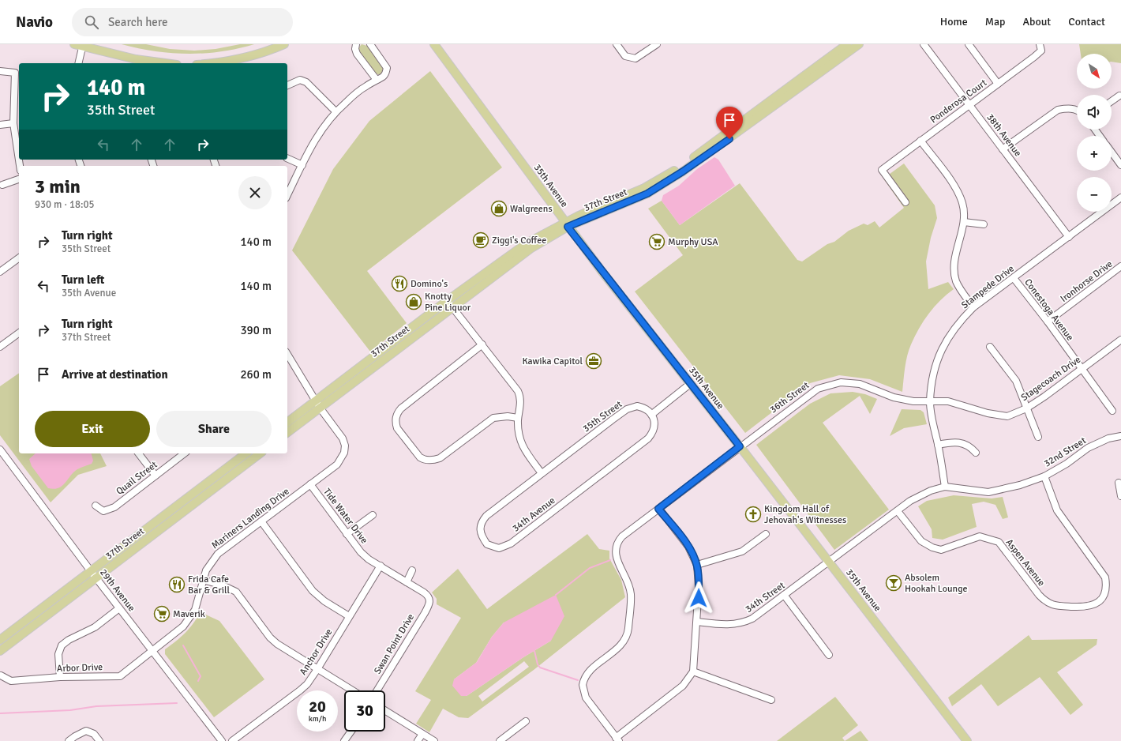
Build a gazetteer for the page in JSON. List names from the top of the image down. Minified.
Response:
{"streets":{"main road":["35th Avenue","37th Street"],"street":["Ponderosa Court","38th Avenue","Ironhorse Drive","Stampede Drive","Conestoga Avenue","Stagecoach Drive","36th Street","35th Street","32nd Street","Quail Street","34th Avenue","Tide Water Drive","Mariners Landing Drive","Aspen Avenue","29th Avenue","34th Street","Swan Point Drive","Anchor Drive","Arbor Drive"]},"crossings":[["Ponderosa Court","38th Avenue"],["38th Avenue","Stampede Drive"],["35th Avenue","37th Street"],["35th Avenue","36th Street"],["35th Avenue","34th Street"],["37th Street","Mariners Landing Drive"],["37th Street","29th Avenue"],["Ironhorse Drive","Conestoga Avenue"],["Stampede Drive","Conestoga Avenue"],["Stampede Drive","Stagecoach Drive"],["Stampede Drive","36th Street"],["Stampede Drive","32nd Street"],["Stampede Drive","34th Street"],["Conestoga Avenue","Stagecoach Drive"],["Stagecoach Drive","36th Street"],["35th Street","34th Avenue"],["32nd Street","Aspen Avenue"],["32nd Street","34th Street"],["Tide Water Drive","Mariners Landing Drive"],["Tide Water Drive","Swan Point Drive"],["Tide Water Drive","Anchor Drive"],["Mariners Landing Drive","29th Avenue"],["Mariners Landing Drive","Arbor Drive"],["Aspen Avenue","34th Street"],["29th Avenue","Arbor Drive"]],"places":{"shop":["Walgreens","Knotty Pine Liquor"],"cafe":["Ziggi's Coffee"],"supermarket":["Murphy USA","Maverik"],"restaurant":["Domino's","Frida Cafe Bar & Grill"],"office":["Kawika Capitol"],"church":["Kingdom Hall of Jehovah's Witnesses"],"bar":["Absolem Hookah Lounge"]},"north":"bottom right","page":{"header":"Navio","search":"Search here","nav":["Home","Map","About","Contact"],"map_buttons":["+","−"],"turn":["140 m","35th Street"],"heading":["3 min","930 m · 18:05"],"list":[{"name":"Turn right","note":"35th Street","value":"140 m"},{"name":"Turn left","note":"35th Avenue","value":"140 m"},{"name":"Turn right","note":"37th Street","value":"390 m"},{"name":"Arrive at destination","value":"260 m"}],"buttons":["Exit","Share"],"speed":"20 km/h","limit":"30"}}
